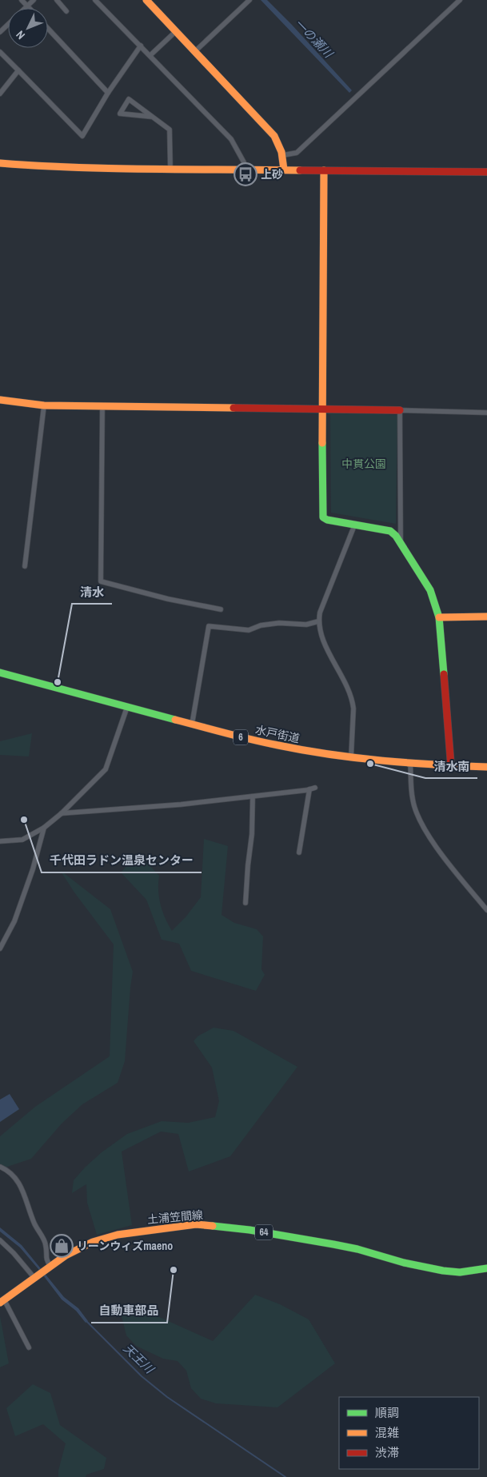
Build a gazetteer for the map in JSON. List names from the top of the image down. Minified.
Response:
{"streets":{"main road":["水戸街道","6","土浦笠間線","64"]},"water":["一の瀬川","天王川"],"parks":["中貫公園"],"places":{"bus stop":["上砂"],"other":["清水","清水南","千代田ラドン温泉センター","自動車部品"],"shop":["リーンウィズmaeno"]},"legend":["順調","混雑","渋滞"],"north":"bottom left"}
